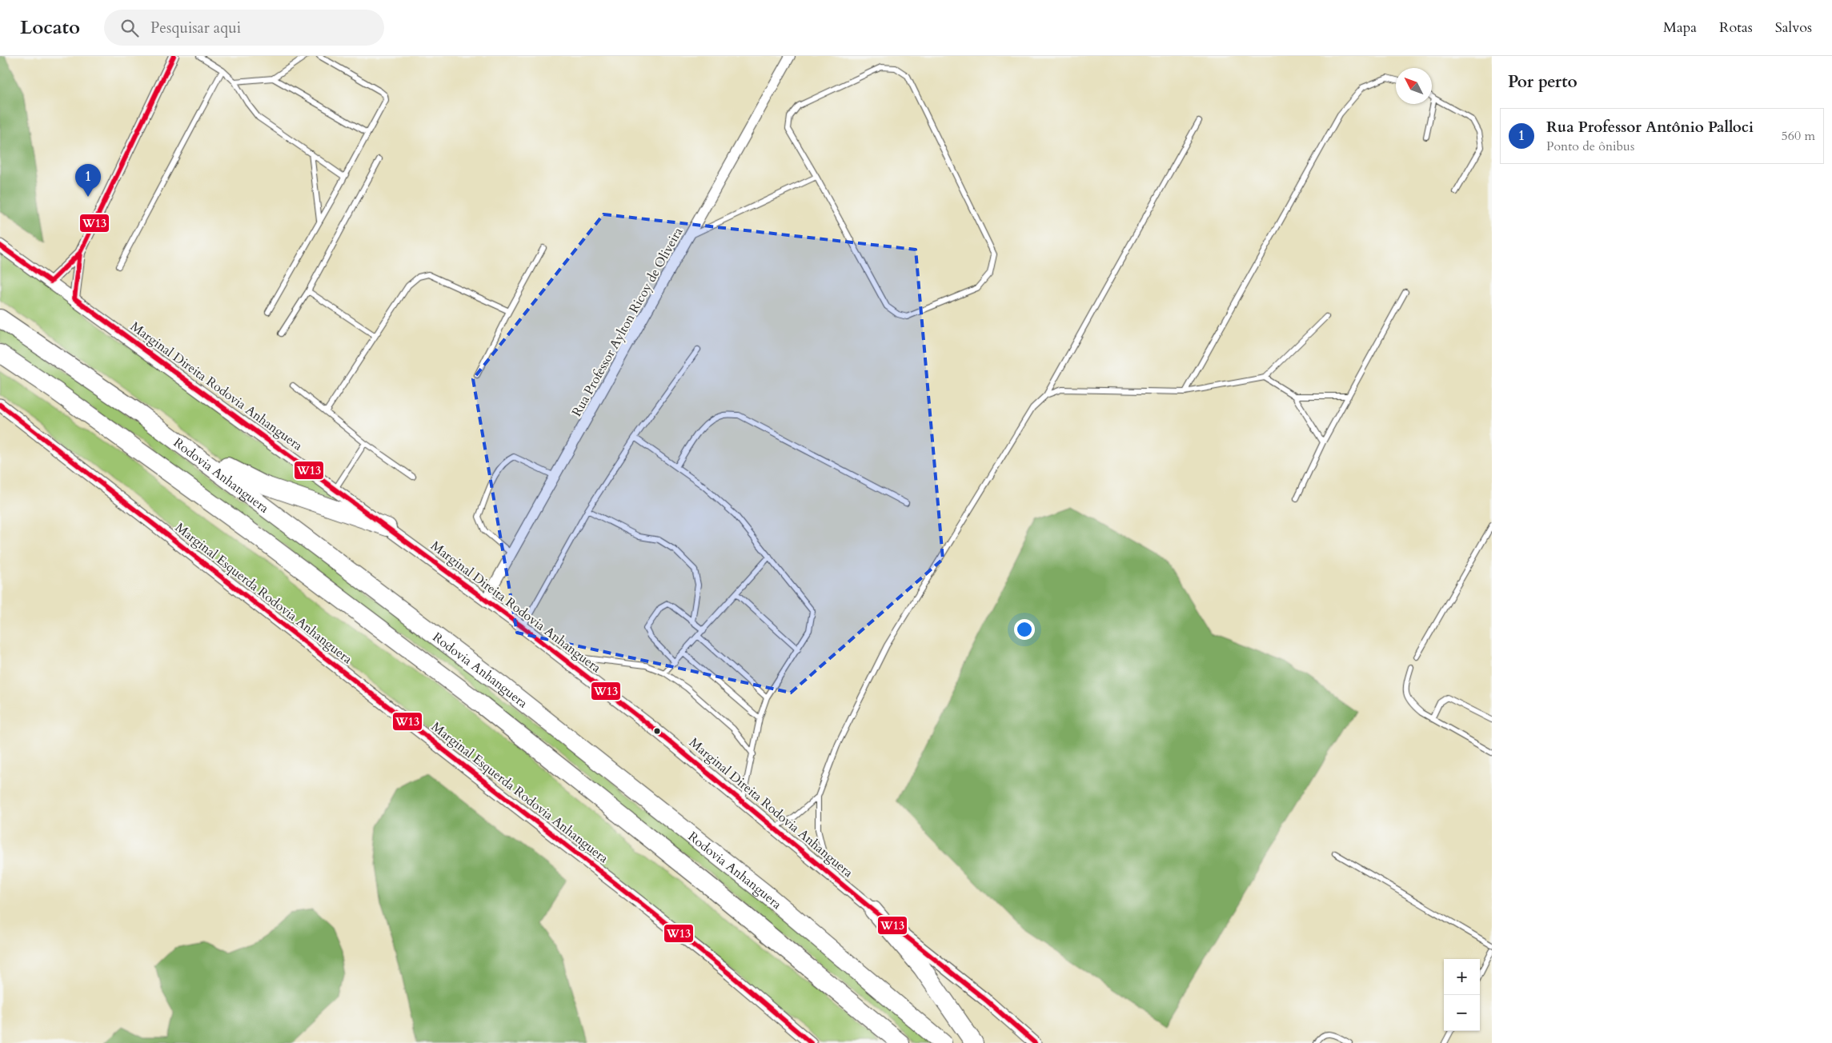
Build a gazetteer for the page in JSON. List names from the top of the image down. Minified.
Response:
{"streets":{"highway":["Rodovia Anhanguera"],"street":["Rua Professor Aylton Ricoy de Oliveira","Marginal Direita Rodovia Anhanguera","Marginal Esquerda Rodovia Anhanguera"]},"crossings":[["Rua Professor Aylton Ricoy de Oliveira","Marginal Direita Rodovia Anhanguera"]],"lines":["transit line W13"],"north":"top left","page":{"header":"Locato","search":"Pesquisar aqui","nav":["Mapa","Rotas","Salvos"],"heading":"Por perto","list":[{"mark":"1","name":"Rua Professor Antônio Palloci","note":"Ponto de ônibus","value":"560 m"}],"pins":"1","map_buttons":["+","−"]}}
